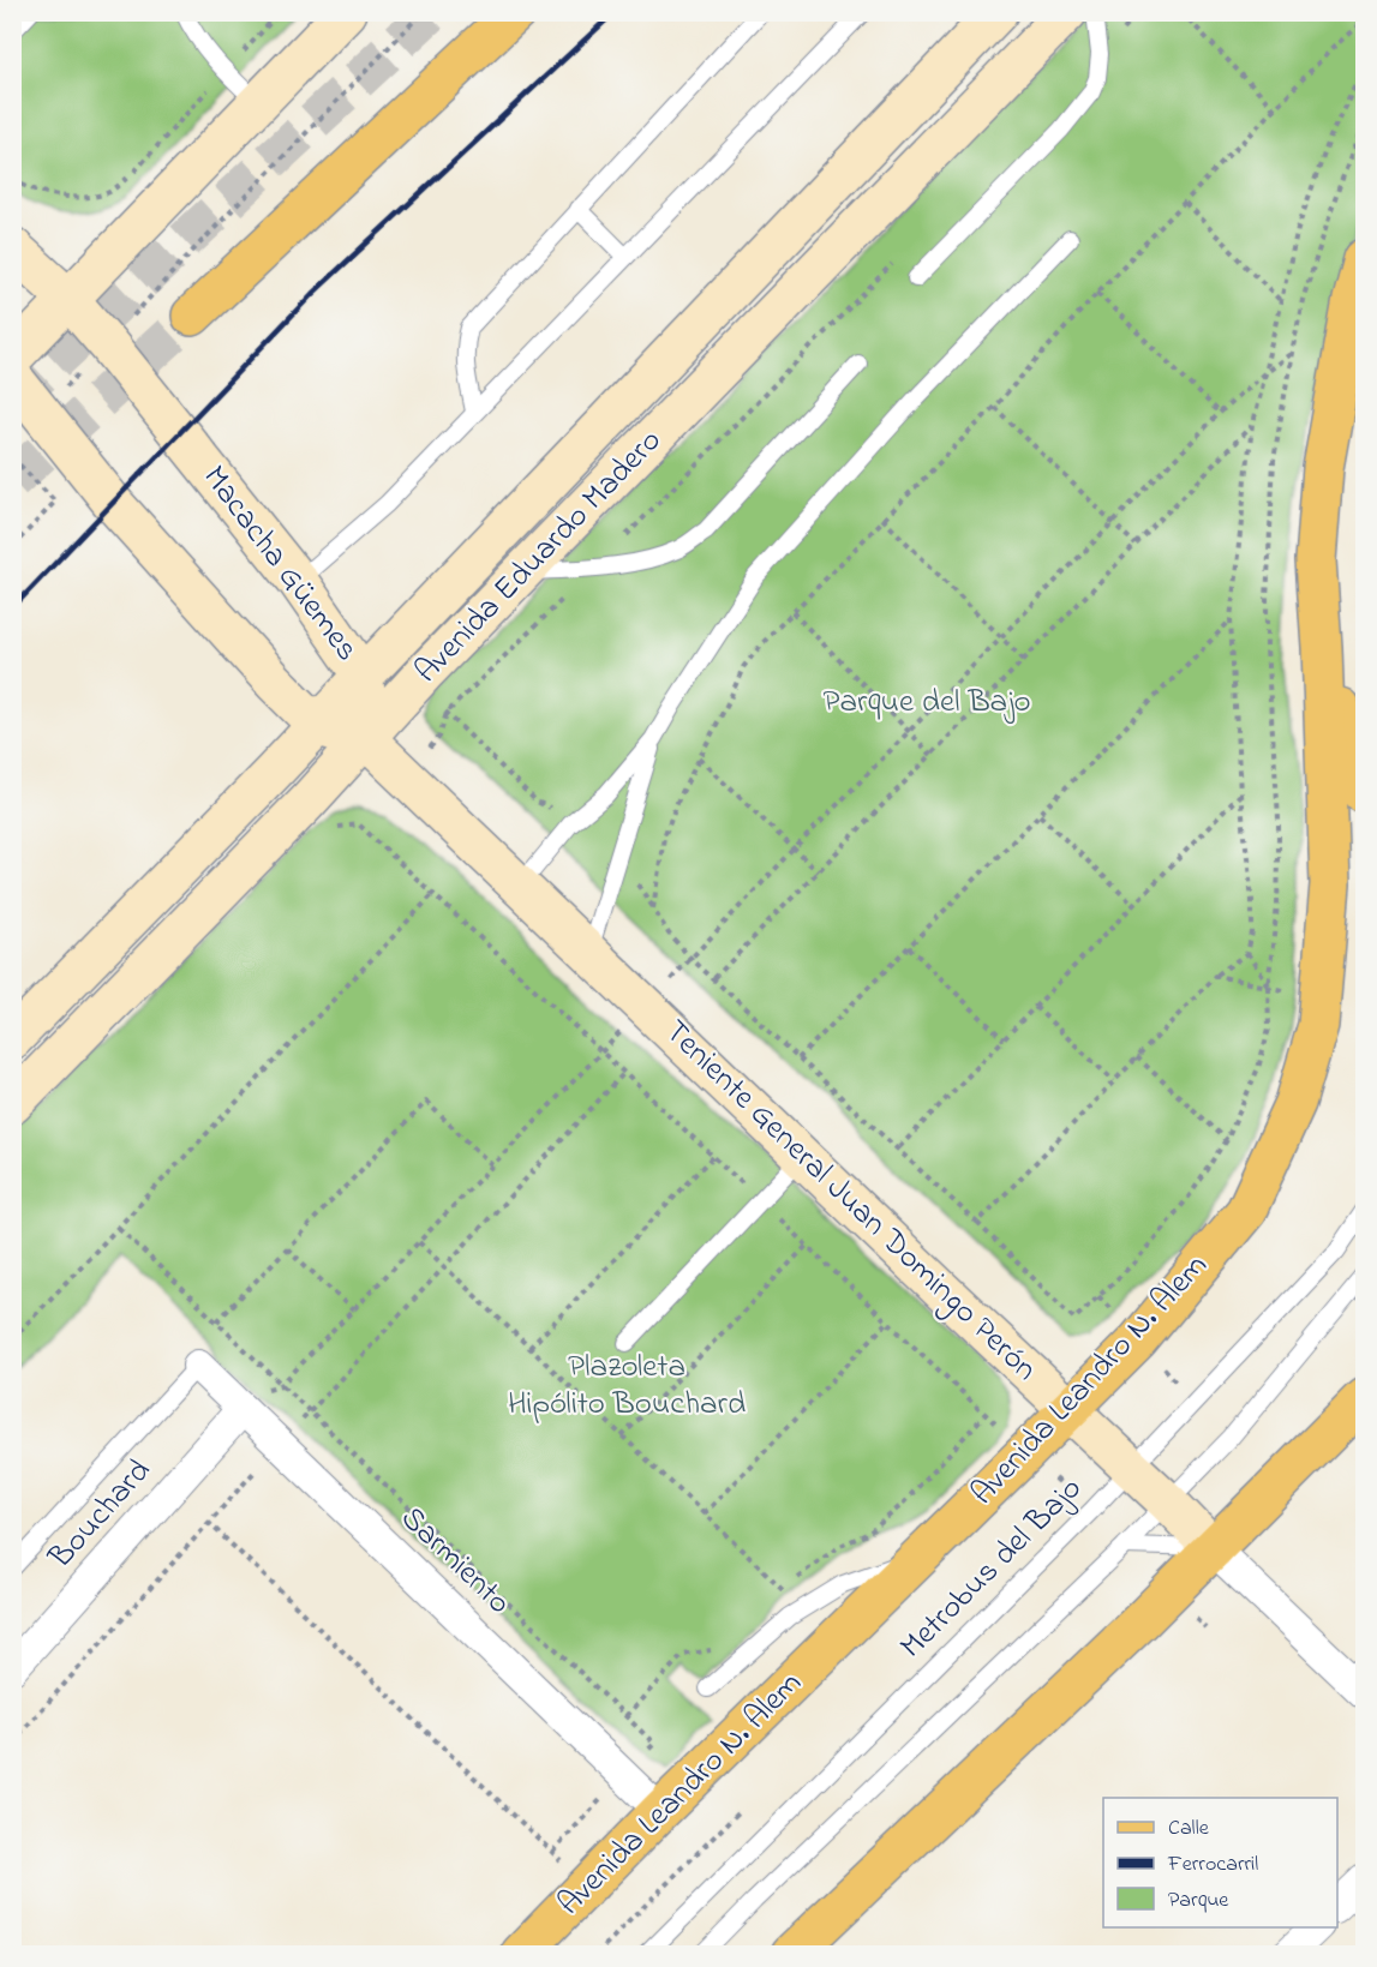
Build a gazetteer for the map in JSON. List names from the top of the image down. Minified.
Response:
{"streets":{"main road":["Avenida Eduardo Madero","Macacha Güemes","Teniente General Juan Domingo Perón","Avenida Leandro N. Alem"],"street":["Bouchard","Sarmiento"],"lane":["Metrobus del Bajo"]},"crossings":[["Avenida Eduardo Madero","Macacha Güemes"],["Avenida Eduardo Madero","Teniente General Juan Domingo Perón"],["Macacha Güemes","Teniente General Juan Domingo Perón"],["Teniente General Juan Domingo Perón","Avenida Leandro N. Alem"],["Teniente General Juan Domingo Perón","Metrobus del Bajo"],["Avenida Leandro N. Alem","Sarmiento"],["Bouchard","Sarmiento"]],"parks":["Parque del Bajo","Plazoleta Hipólito Bouchard"],"legend":["Calle","Ferrocarril","Parque"]}
